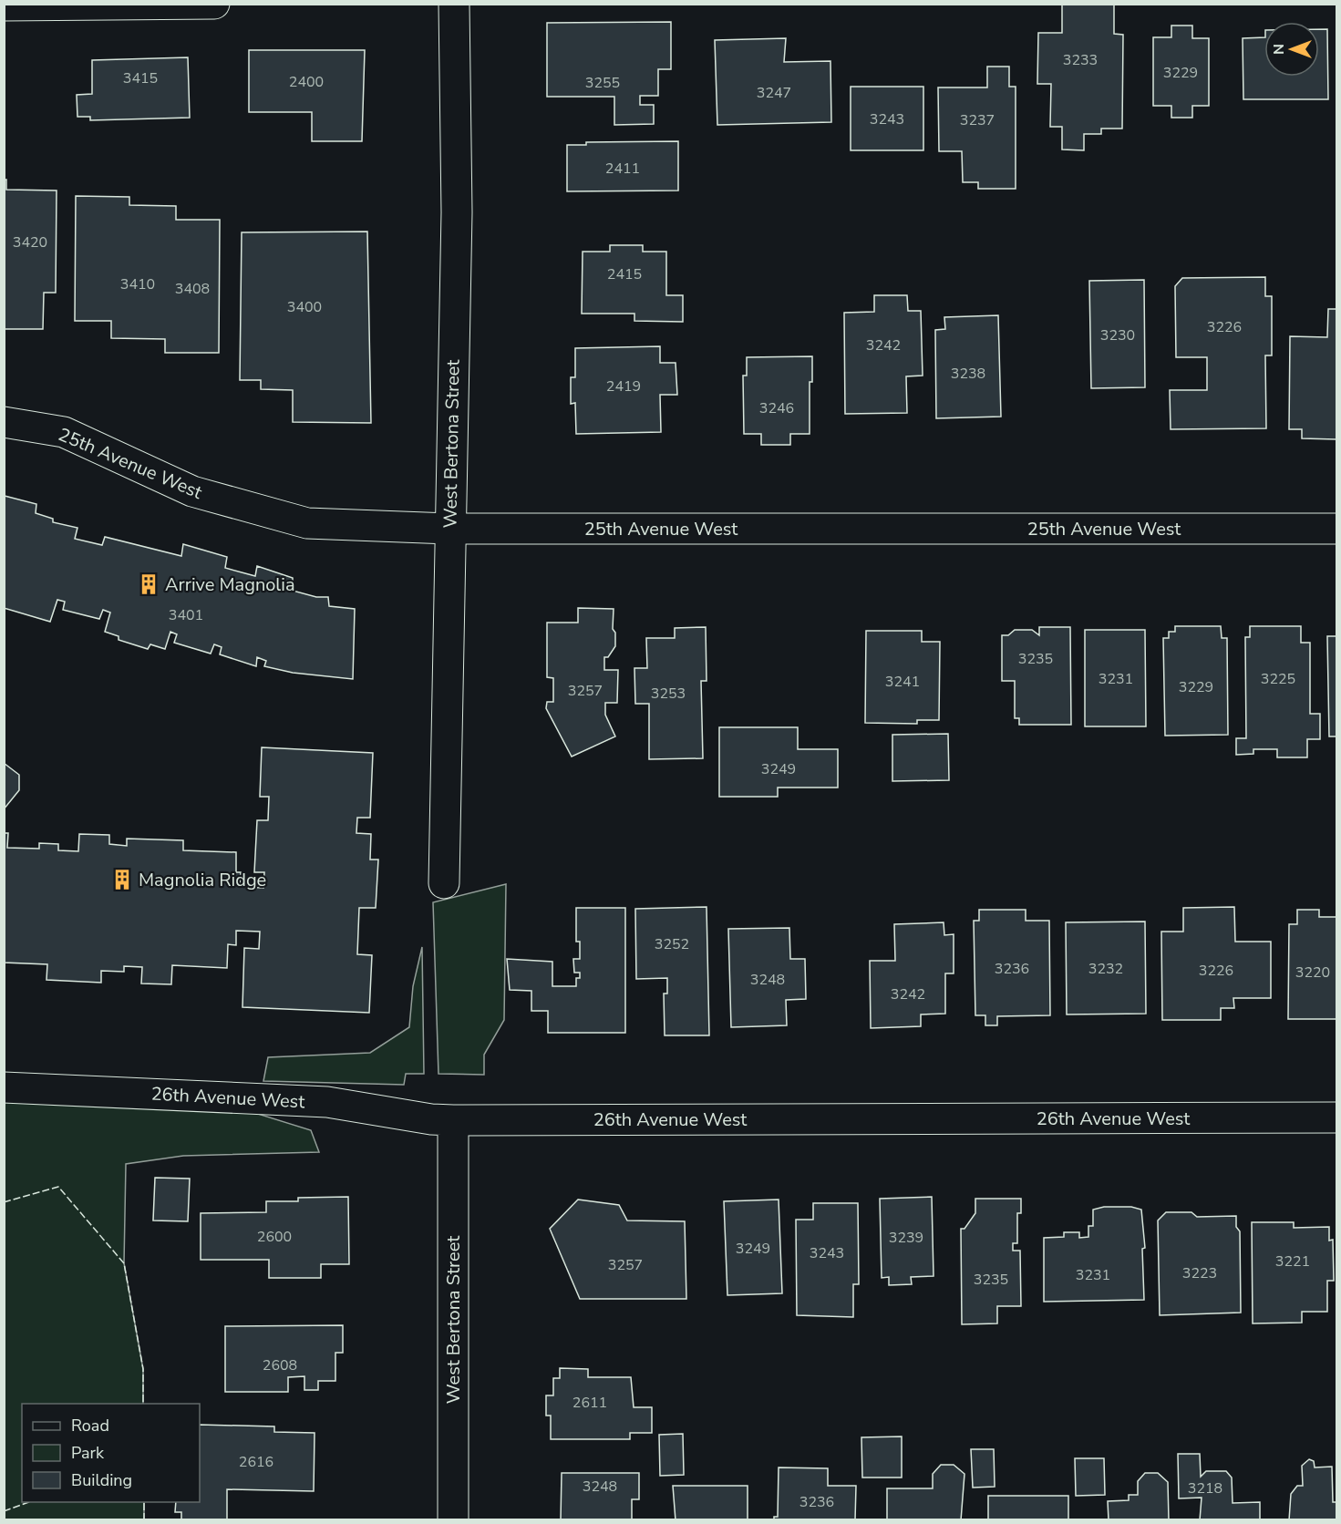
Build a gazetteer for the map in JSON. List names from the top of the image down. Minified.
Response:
{"streets":{"street":["West Bertona Street","25th Avenue West","26th Avenue West"]},"crossings":[["West Bertona Street","25th Avenue West"],["West Bertona Street","26th Avenue West"]],"places":{"building":["Arrive Magnolia","Magnolia Ridge"]},"house_numbers":["3233","3229","3415","2400","3255","3247","3243","3237","2411","3420","2415","3410","3408","3400","3226","3230","3242","3238","2419","3246","3401","3235","3231","3225","3241","3229","3257","3253","3249","3252","3236","3232","3226","3220","3248","3242","2600","3239","3249","3243","3221","3257","3223","3231","3235","2608","2611","2616","3248","3218","3236"],"legend":["Road","Park","Building"],"north":"left"}
